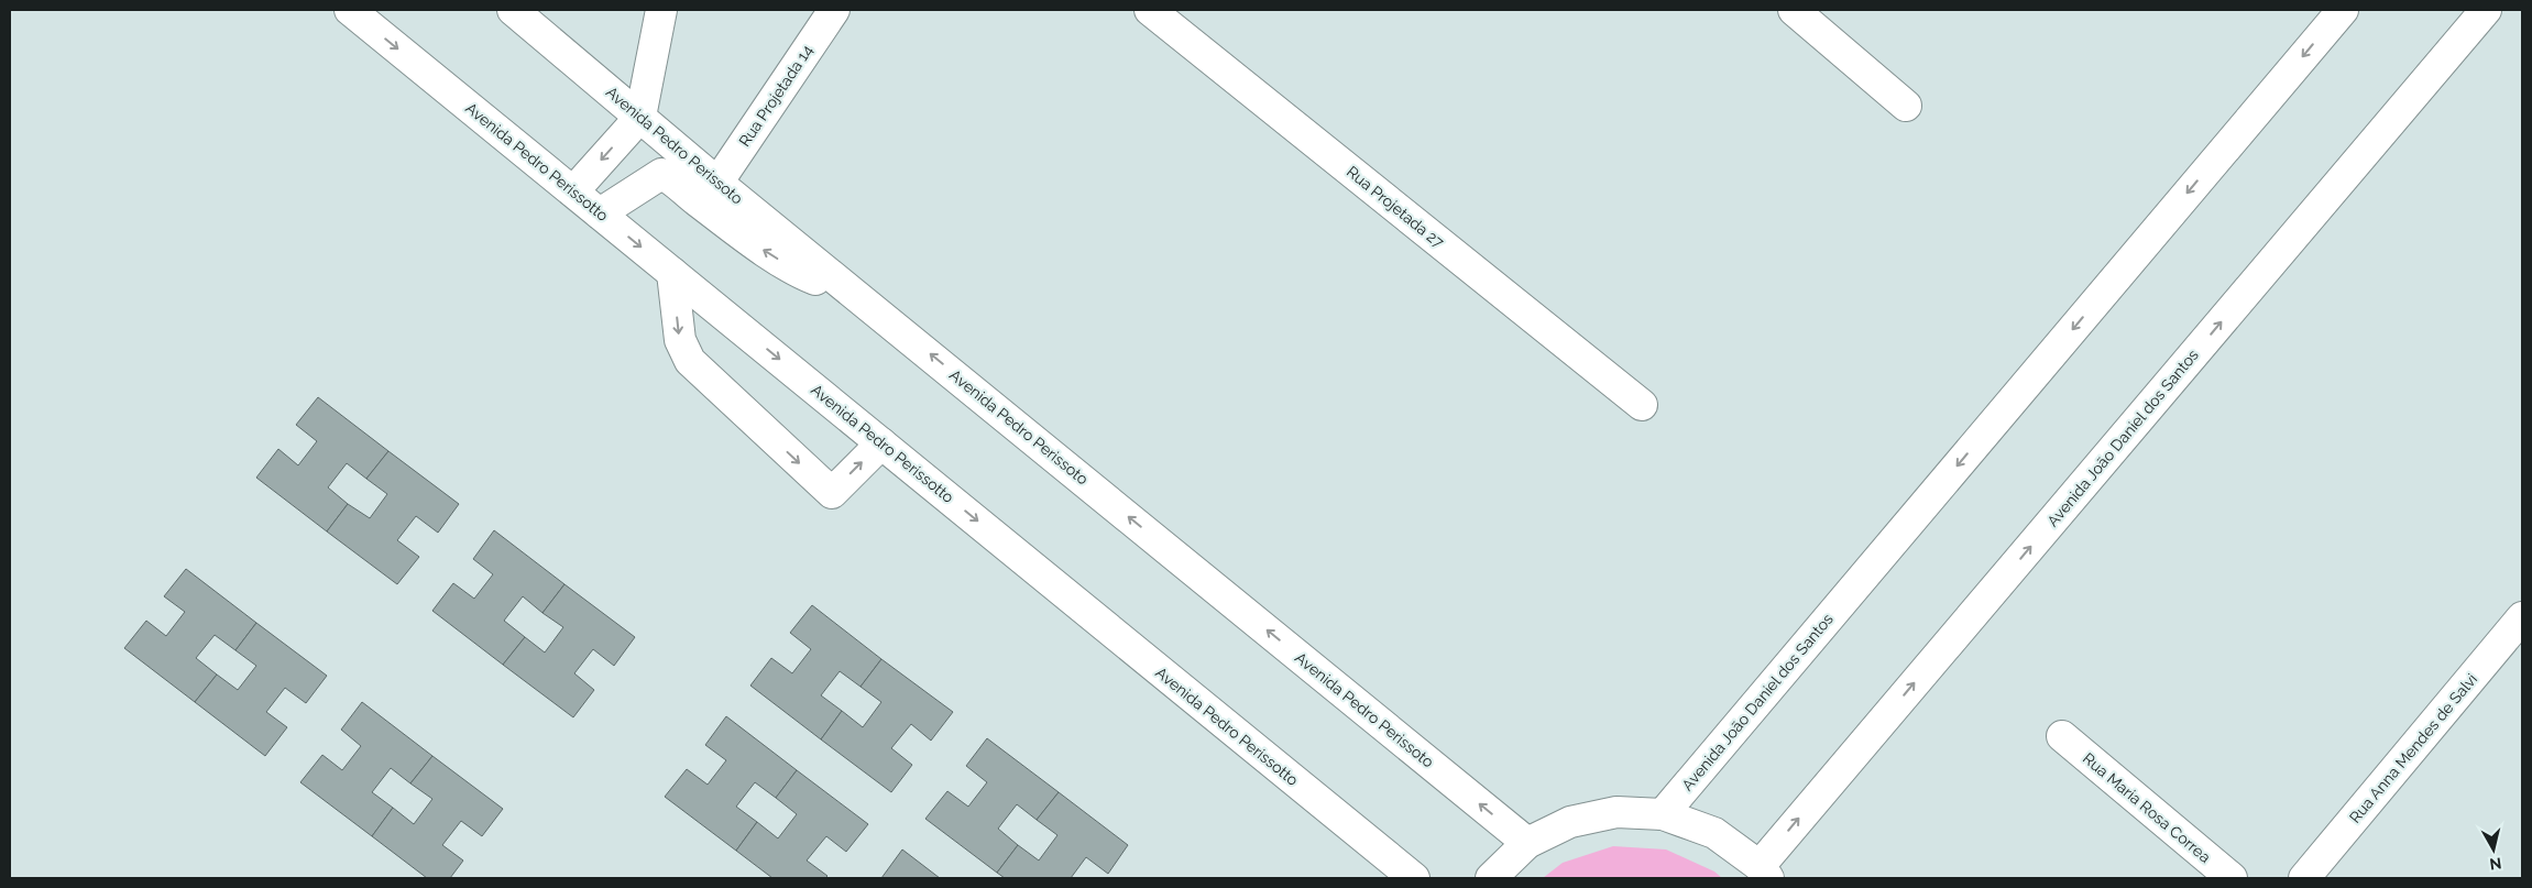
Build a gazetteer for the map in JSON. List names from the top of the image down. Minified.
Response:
{"streets":{"street":["Rua Projetada 14","Avenida Pedro Perissoto","Avenida Pedro Perissotto","Rua Projetada 27","Avenida João Daniel dos Santos","Rua Anna Mendes de Salvi","Rua Maria Rosa Correa"]},"crossings":[["Rua Projetada 14","Avenida Pedro Perissoto"]],"one_way":["Avenida Pedro Perissoto","Avenida Pedro Perissotto"],"north":"bottom"}
